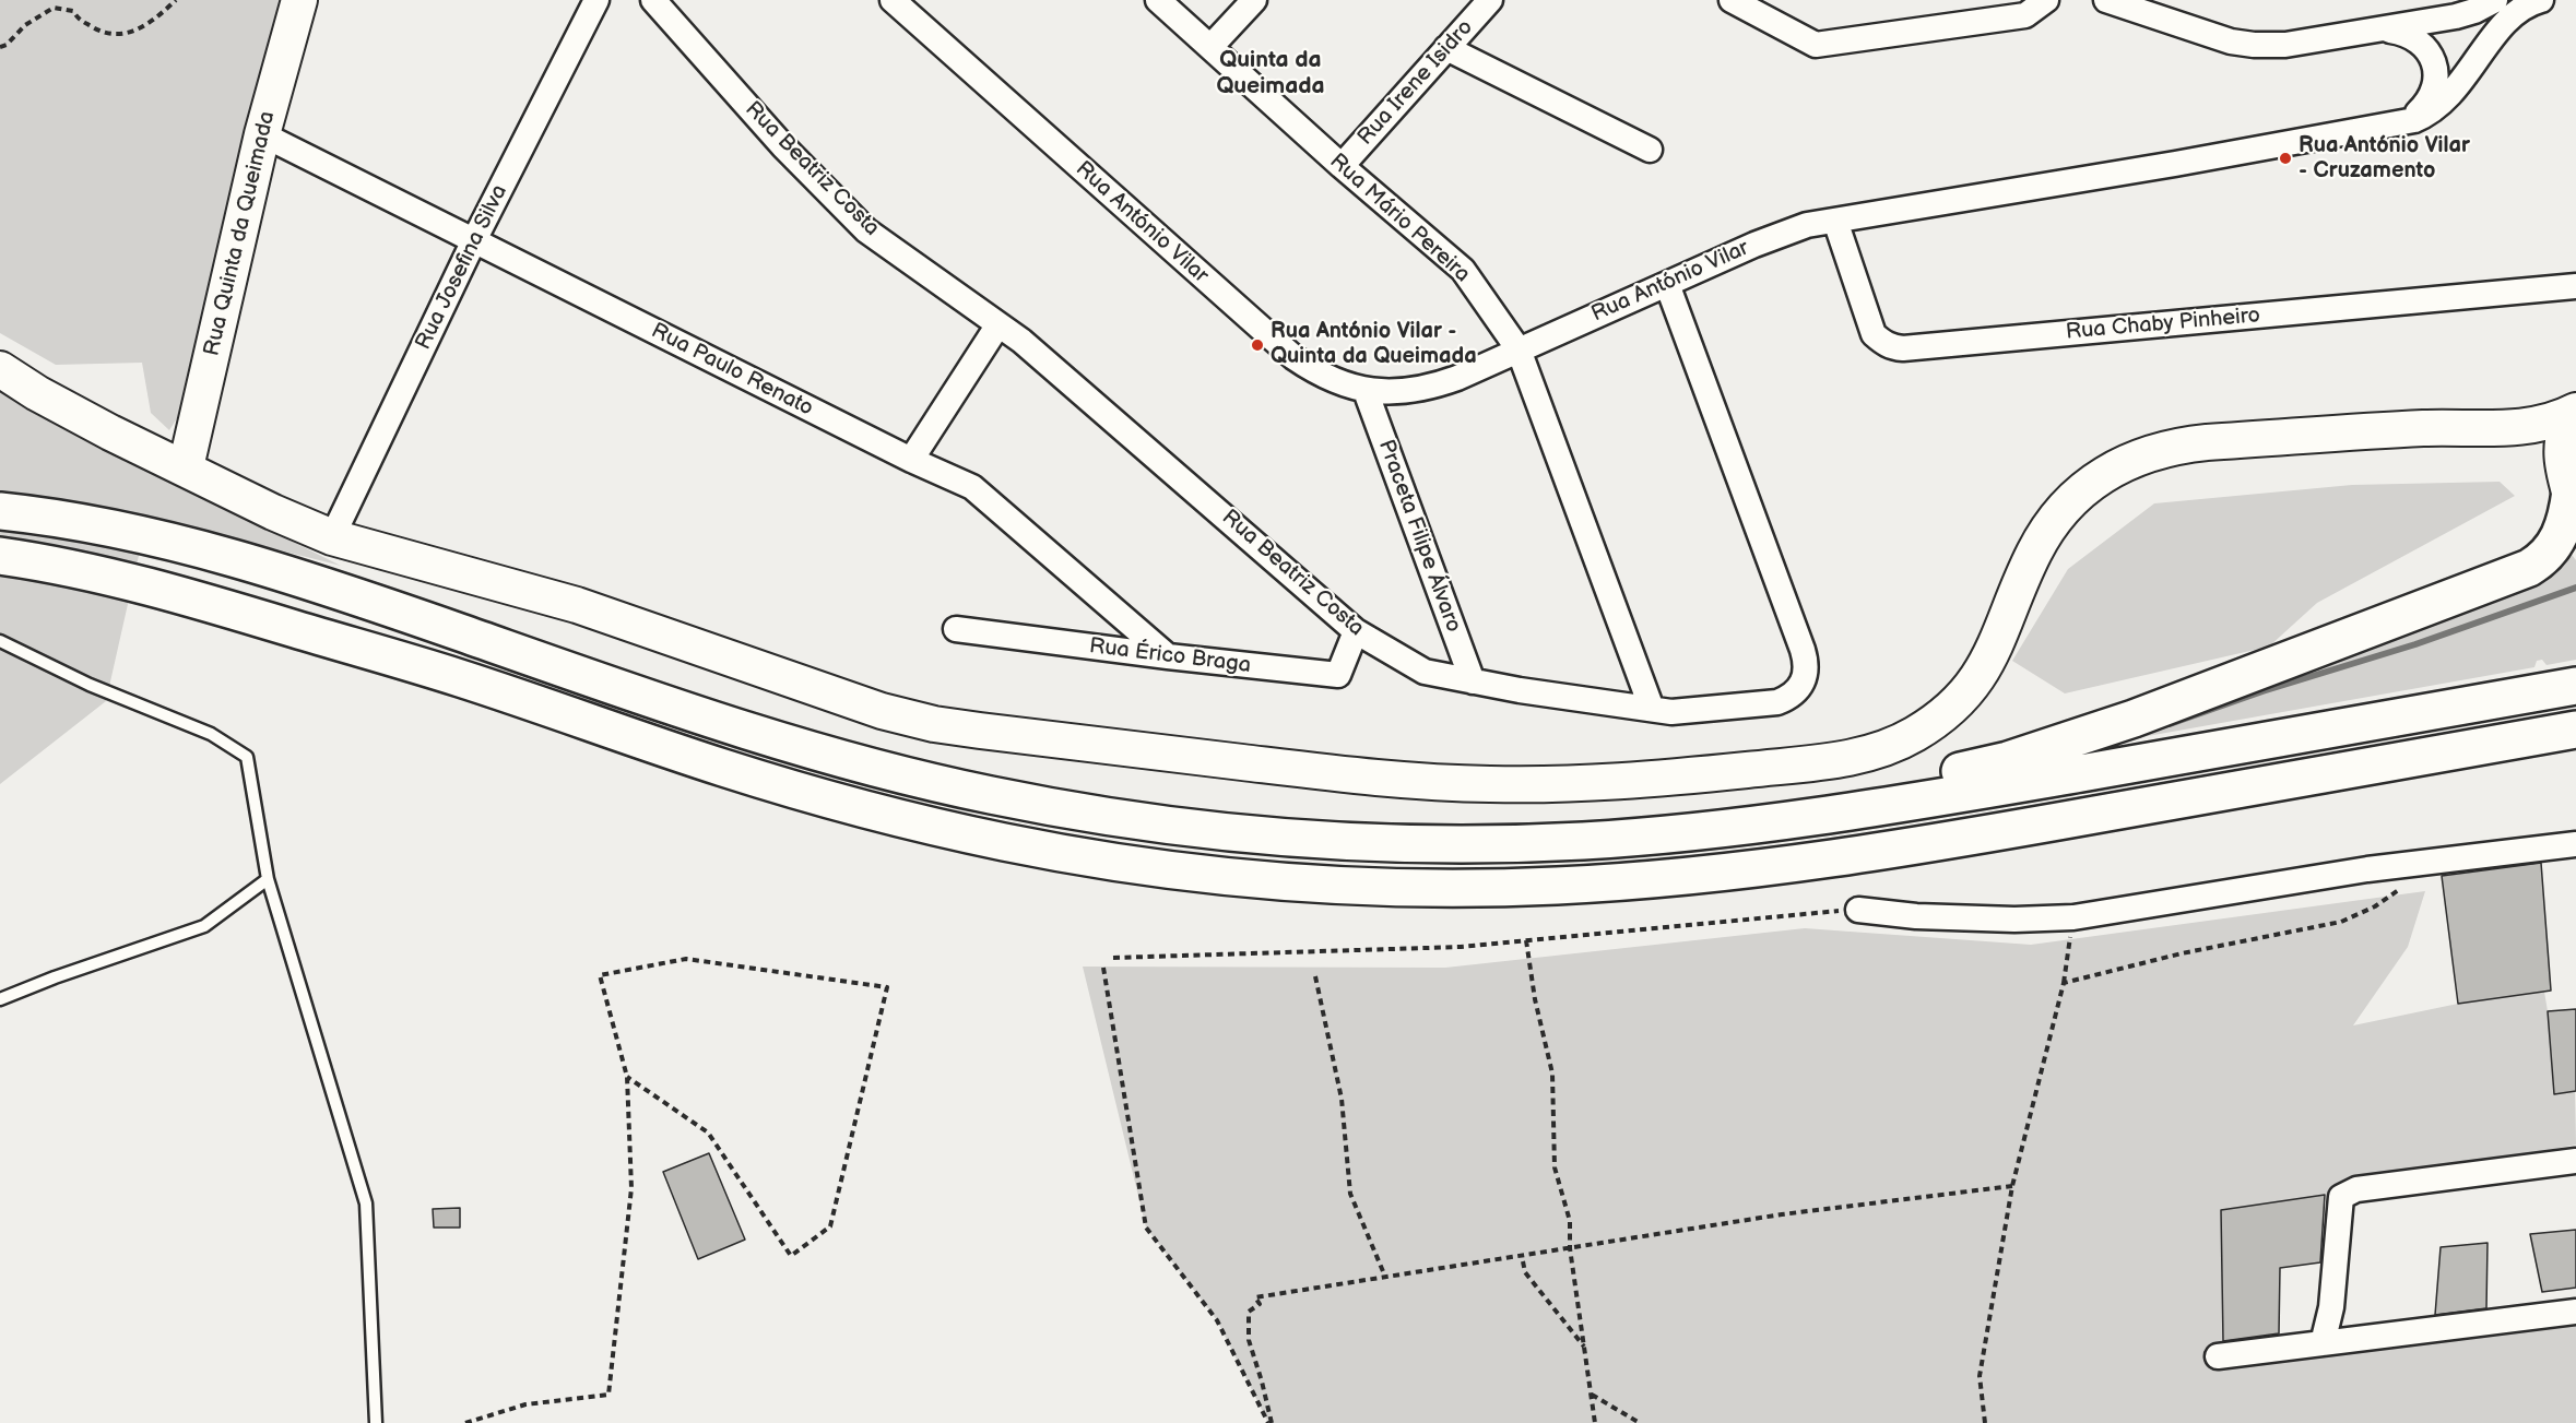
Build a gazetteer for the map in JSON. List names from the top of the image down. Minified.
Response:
{"streets":{"street":["Rua Irene Isidro","Rua Beatriz Costa","Rua Mário Pereira","Rua António Vilar","Rua Quinta da Queimada","Rua Josefina Silva","Rua Chaby Pinheiro","Rua Paulo Renato","Praceta Filipe Álvaro","Rua Érico Braga"]},"crossings":[["Rua Irene Isidro","Rua Mário Pereira"],["Rua Beatriz Costa","Rua Mário Pereira"],["Rua Beatriz Costa","Rua António Vilar"],["Rua Beatriz Costa","Praceta Filipe Álvaro"],["Rua Beatriz Costa","Rua Érico Braga"],["Rua Mário Pereira","Rua António Vilar"],["Rua António Vilar","Rua Chaby Pinheiro"],["Rua António Vilar","Praceta Filipe Álvaro"],["Rua Quinta da Queimada","Rua Paulo Renato"],["Rua Josefina Silva","Rua Paulo Renato"],["Rua Paulo Renato","Rua Érico Braga"]],"districts":["Quinta da Queimada"],"places":["Rua António Vilar - Cruzamento","Rua António Vilar - Quinta da Queimada"]}
